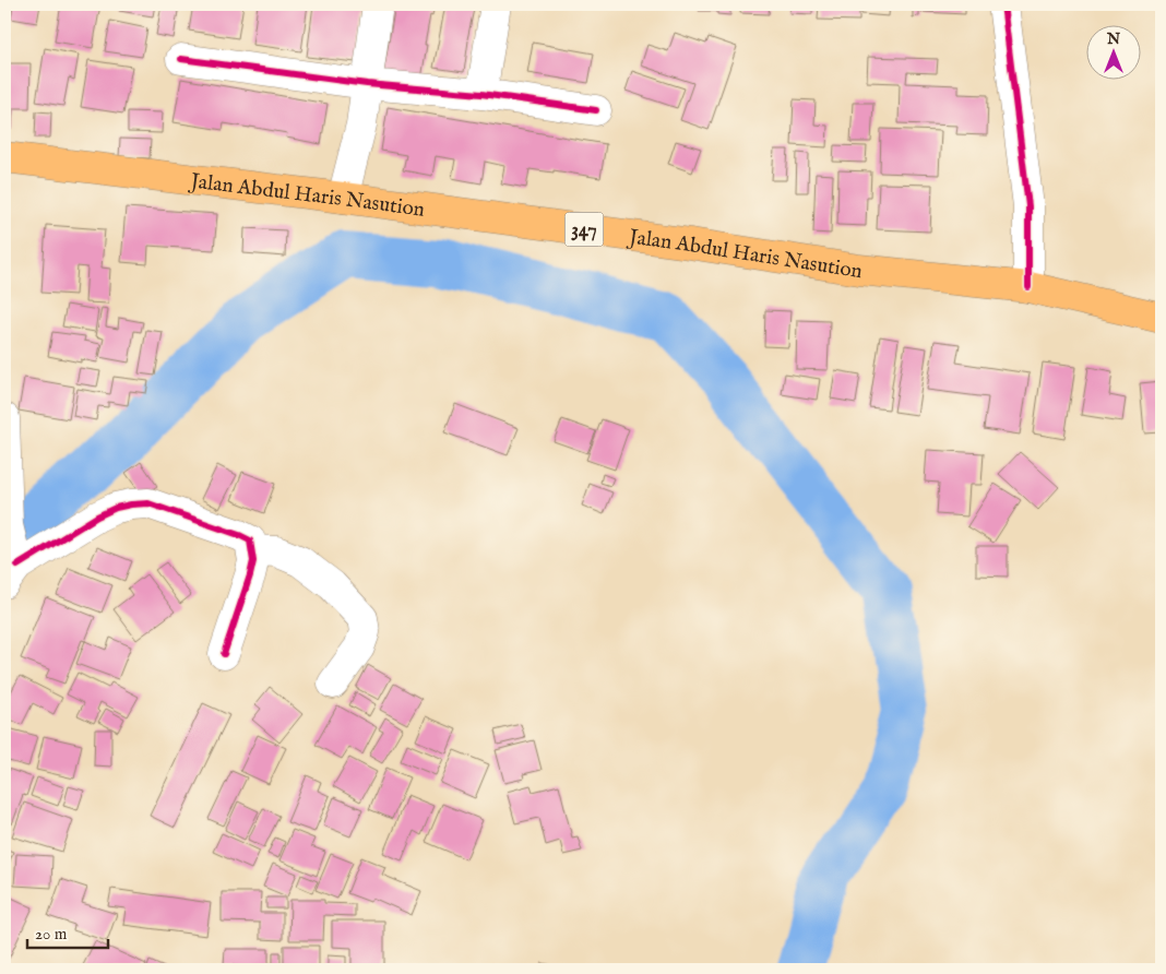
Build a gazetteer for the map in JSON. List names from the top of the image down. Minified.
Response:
{"streets":{"main road":["Jalan Abdul Haris Nasution","347"]},"scale_bar":"20 m","north":"top"}
